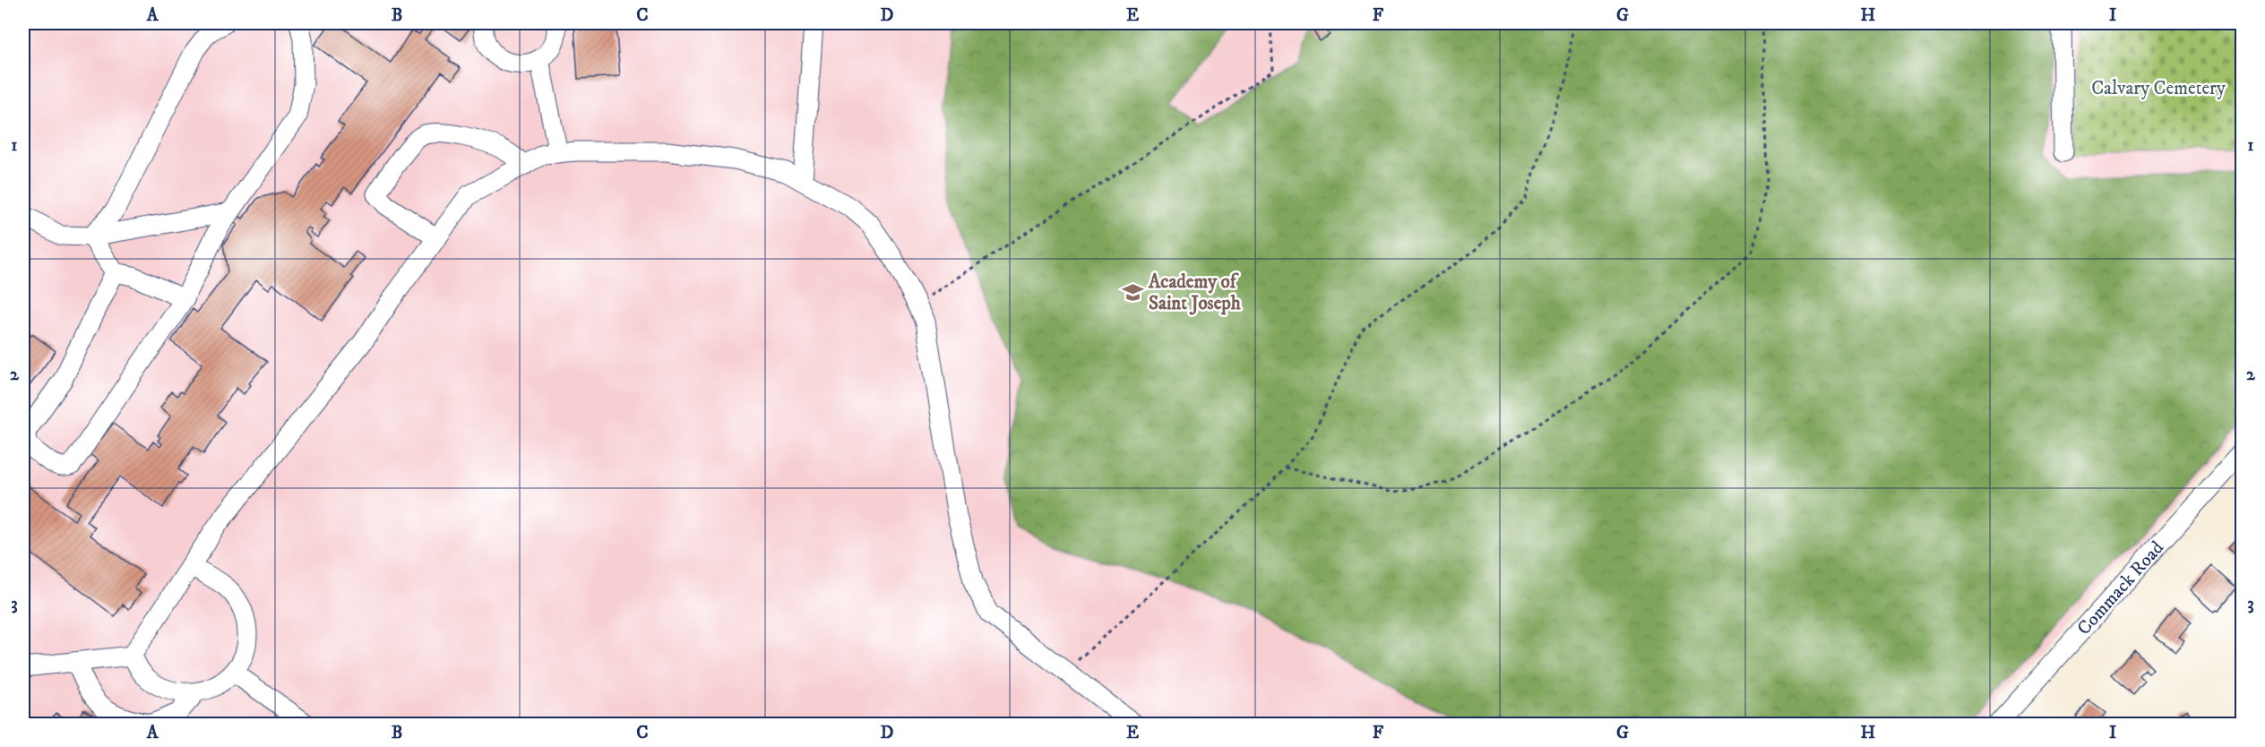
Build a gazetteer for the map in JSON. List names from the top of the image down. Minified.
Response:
{"streets":{"street":["Commack Road"]},"parks":["Calvary Cemetery"],"places":{"school or university":["Academy of Saint Joseph"]},"grid":{"columns":["A","B","C","D","E","F","G","H","I"],"rows":["1","2","3"]}}
